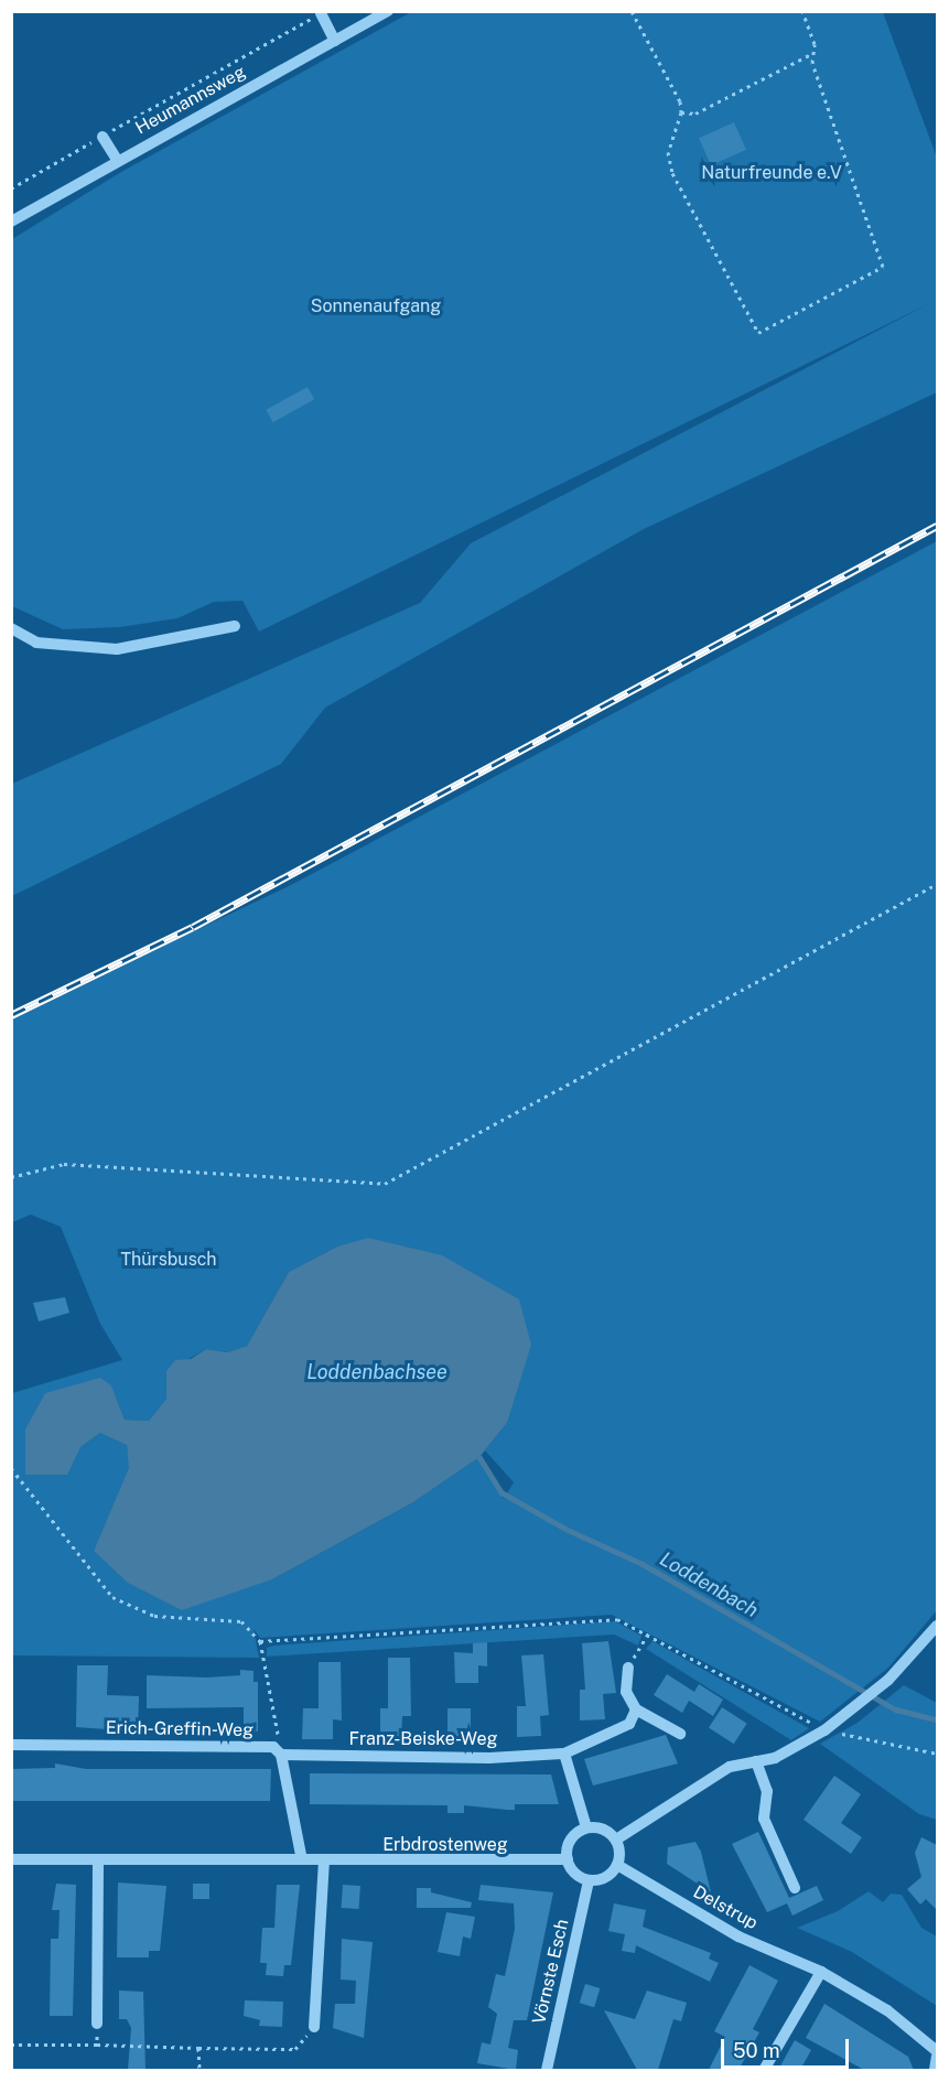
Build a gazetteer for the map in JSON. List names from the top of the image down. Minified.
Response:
{"streets":{"street":["Heumannsweg","Erich-Greffin-Weg","Franz-Beiske-Weg","Erbdrostenweg","Delstrup","Vörnste Esch"]},"crossings":[["Erich-Greffin-Weg","Franz-Beiske-Weg"],["Erbdrostenweg","Delstrup"],["Erbdrostenweg","Vörnste Esch"],["Delstrup","Vörnste Esch"]],"water":["Loddenbachsee","Loddenbach"],"parks":["Naturfreunde e.V","Sonnenaufgang","Thürsbusch"],"scale_bar":"50 m"}
